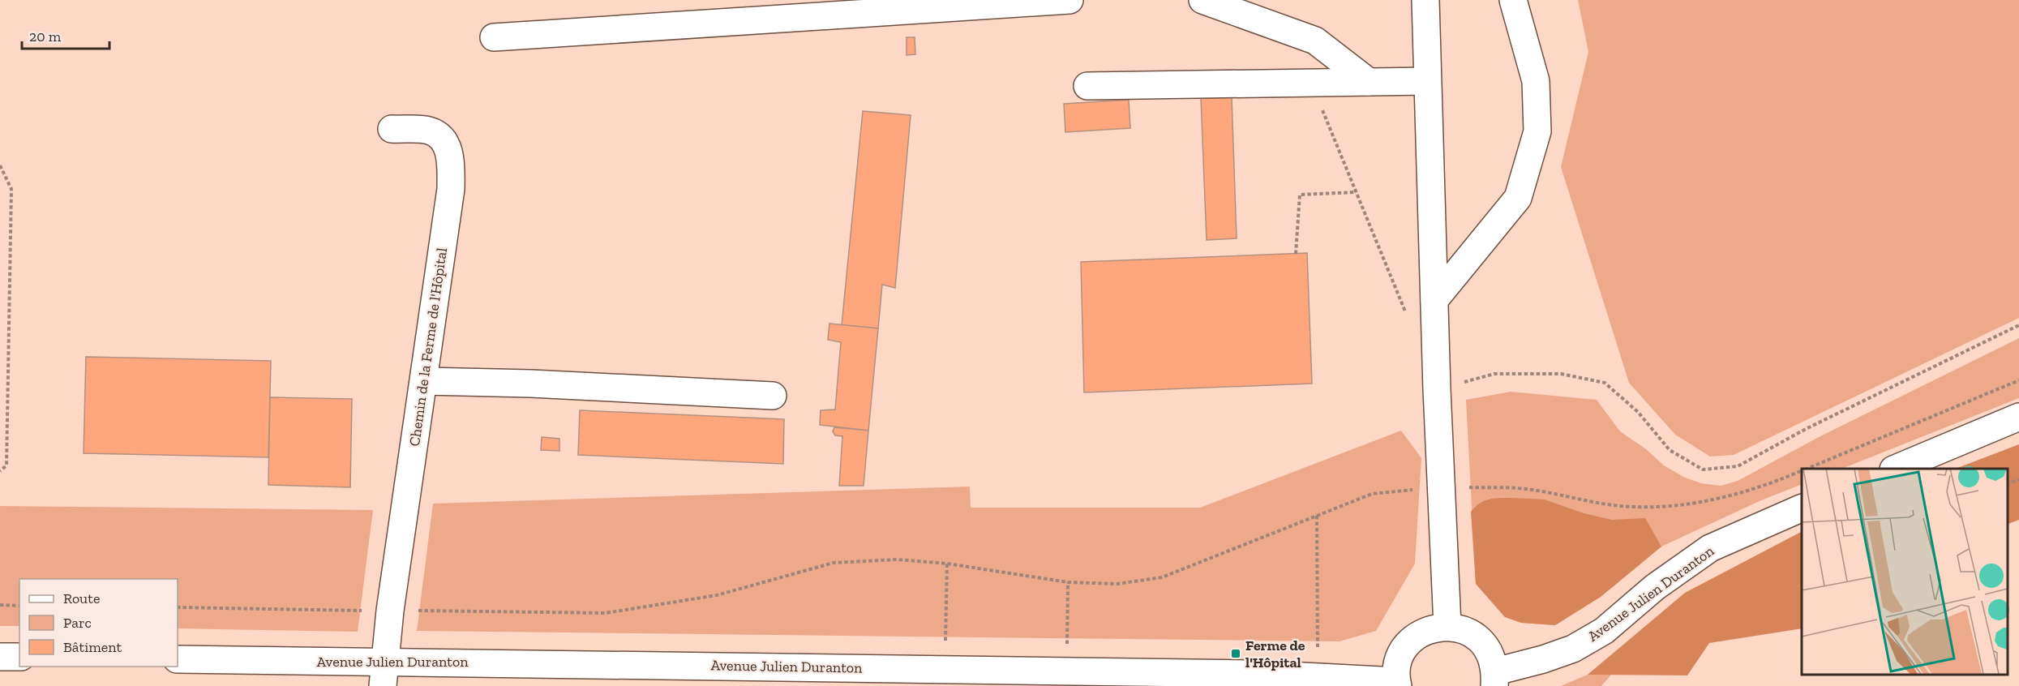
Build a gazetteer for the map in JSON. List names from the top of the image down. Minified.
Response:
{"streets":{"main road":["Chemin de la Ferme de l'Hôpital","Avenue Julien Duranton"]},"crossings":[["Chemin de la Ferme de l'Hôpital","Avenue Julien Duranton"]],"places":{"transit":["Ferme de l'Hôpital"]},"legend":["Route","Parc","Bâtiment"],"scale_bar":"20 m"}
